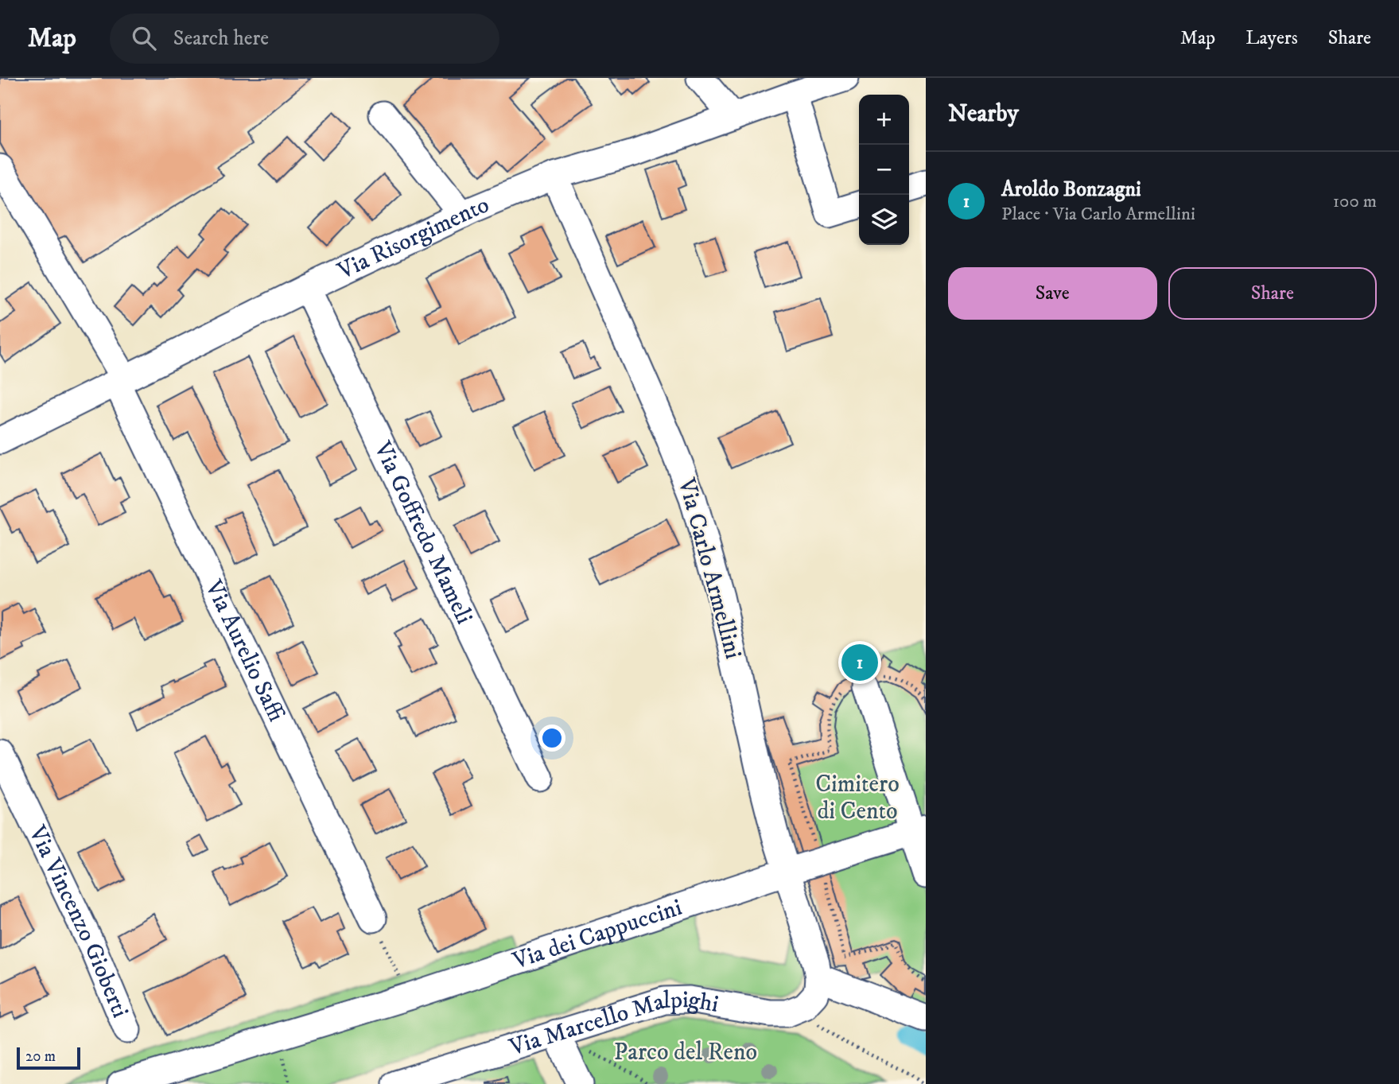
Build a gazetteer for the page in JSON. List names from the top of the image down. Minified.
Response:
{"streets":{"street":["Via Risorgimento","Via Goffredo Mameli","Via Carlo Armellini","Via Aurelio Saffi","Via Vincenzo Gioberti","Via dei Cappuccini","Via Marcello Malpighi"]},"crossings":[["Via Risorgimento","Via Goffredo Mameli"],["Via Risorgimento","Via Carlo Armellini"],["Via Risorgimento","Via Aurelio Saffi"],["Via Carlo Armellini","Via dei Cappuccini"]],"parks":["Cimitero di Cento","Parco del Reno"],"scale_bar":"20 m","page":{"header":"Map","search":"Search here","nav":["Map","Layers","Share"],"heading":"Nearby","map_buttons":["+","−"],"list":[{"mark":"1","name":"Aroldo Bonzagni","note":"Place · Via Carlo Armellini","value":"100 m"}],"buttons":["Save","Share"],"pins":"1","scale":"20 m"}}
